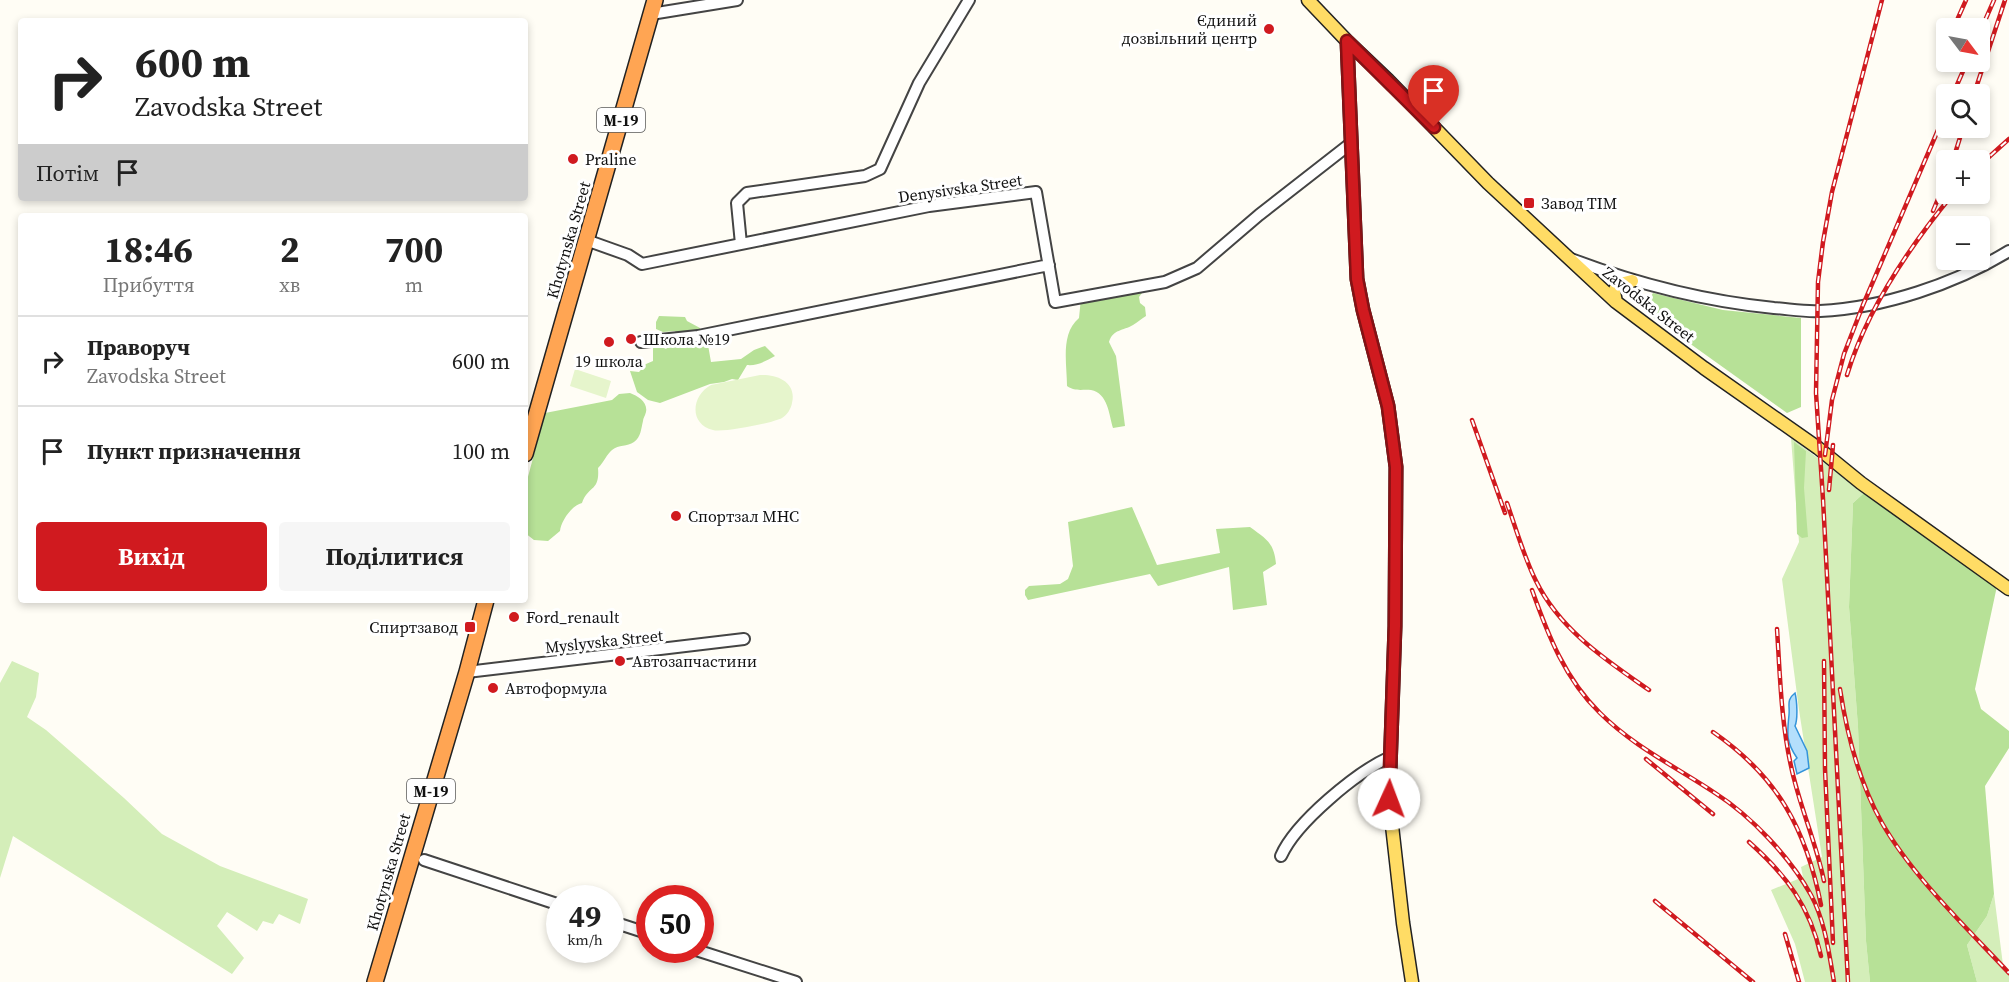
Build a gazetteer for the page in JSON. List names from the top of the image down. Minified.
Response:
{"streets":{"highway":["М-19","Khotynska Street"],"main road":["Zavodska Street"],"street":["Denysivska Street","Myslyvska Street"]},"crossings":[["Denysivska Street","Khotynska Street"],["Khotynska Street","Myslyvska Street"]],"places":{"other":["Єдиний дозвільний центр","Praline","Школа №19","19 школа","Спортзал МНС","Ford_renault","Автозапчастини","Автоформула"],"transit":["Завод ТІМ","Спиртзавод"]},"north":"bottom right","page":{"map_buttons":["+","−"],"turn":["600 m","Zavodska Street"],"then":"Потім","eta":["18:46","Прибуття","2","хв","700","m"],"list":[{"name":"Праворуч","note":"Zavodska Street","value":"600 m"},{"name":"Пункт призначення","value":"100 m"}],"buttons":["Вихід","Поділитися"],"speed":"49 km/h","limit":"50"}}
